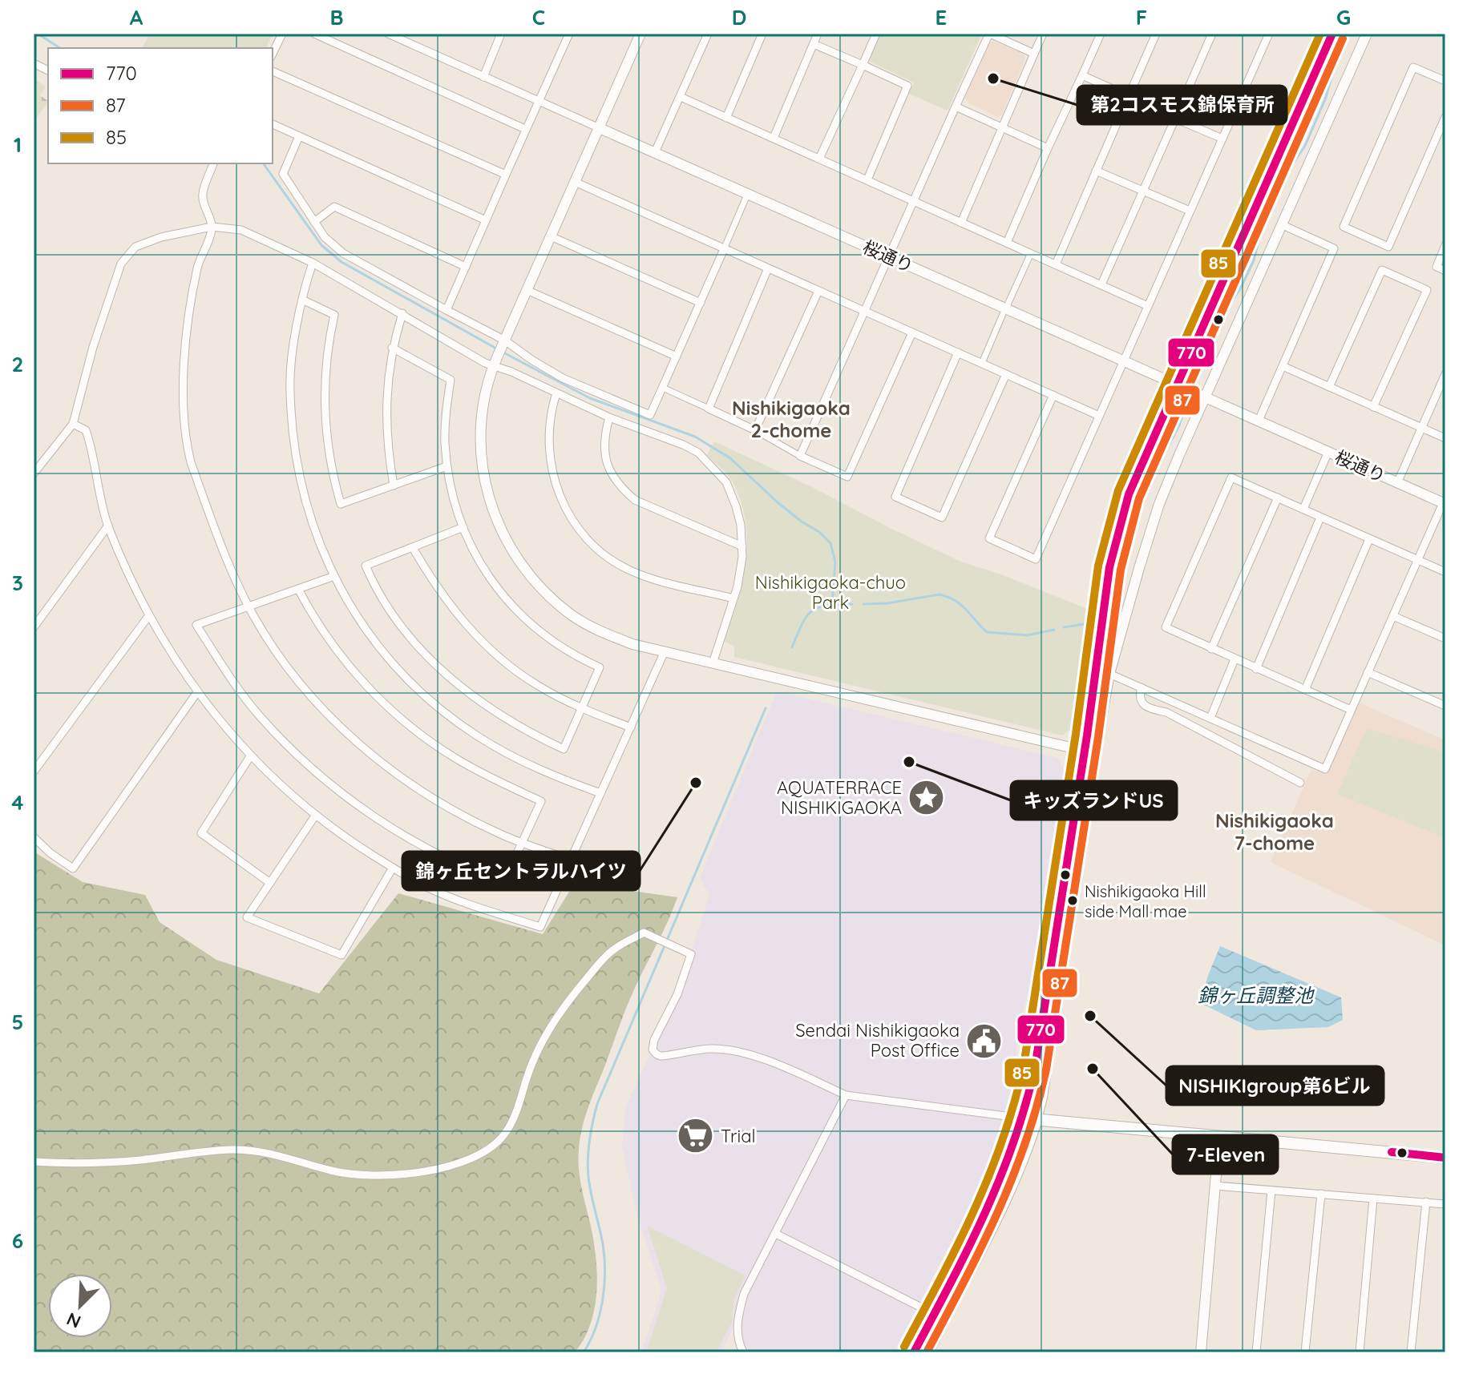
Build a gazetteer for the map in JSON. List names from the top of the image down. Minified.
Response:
{"streets":{"street":["桜通り"]},"districts":["Nishikigaoka 2-chome","Nishikigaoka 7-chome"],"water":["錦ヶ丘調整池"],"parks":["Nishikigaoka-chuo Park"],"places":{"other":["第2コスモス錦保育所","キッズランドUS","錦ヶ丘セントラルハイツ","Nishikigaoka Hill side Mall mae","NISHIKIgroup第6ビル","7-Eleven"],"place":["AQUATERRACE NISHIKIGAOKA"],"public building":["Sendai Nishikigaoka Post Office"],"supermarket":["Trial"]},"lines":["transit line 770","transit line 85","transit line 87"],"legend":["770","87","85"],"north":"bottom left","grid":{"columns":["A","B","C","D","E","F","G"],"rows":["1","2","3","4","5","6"]}}
